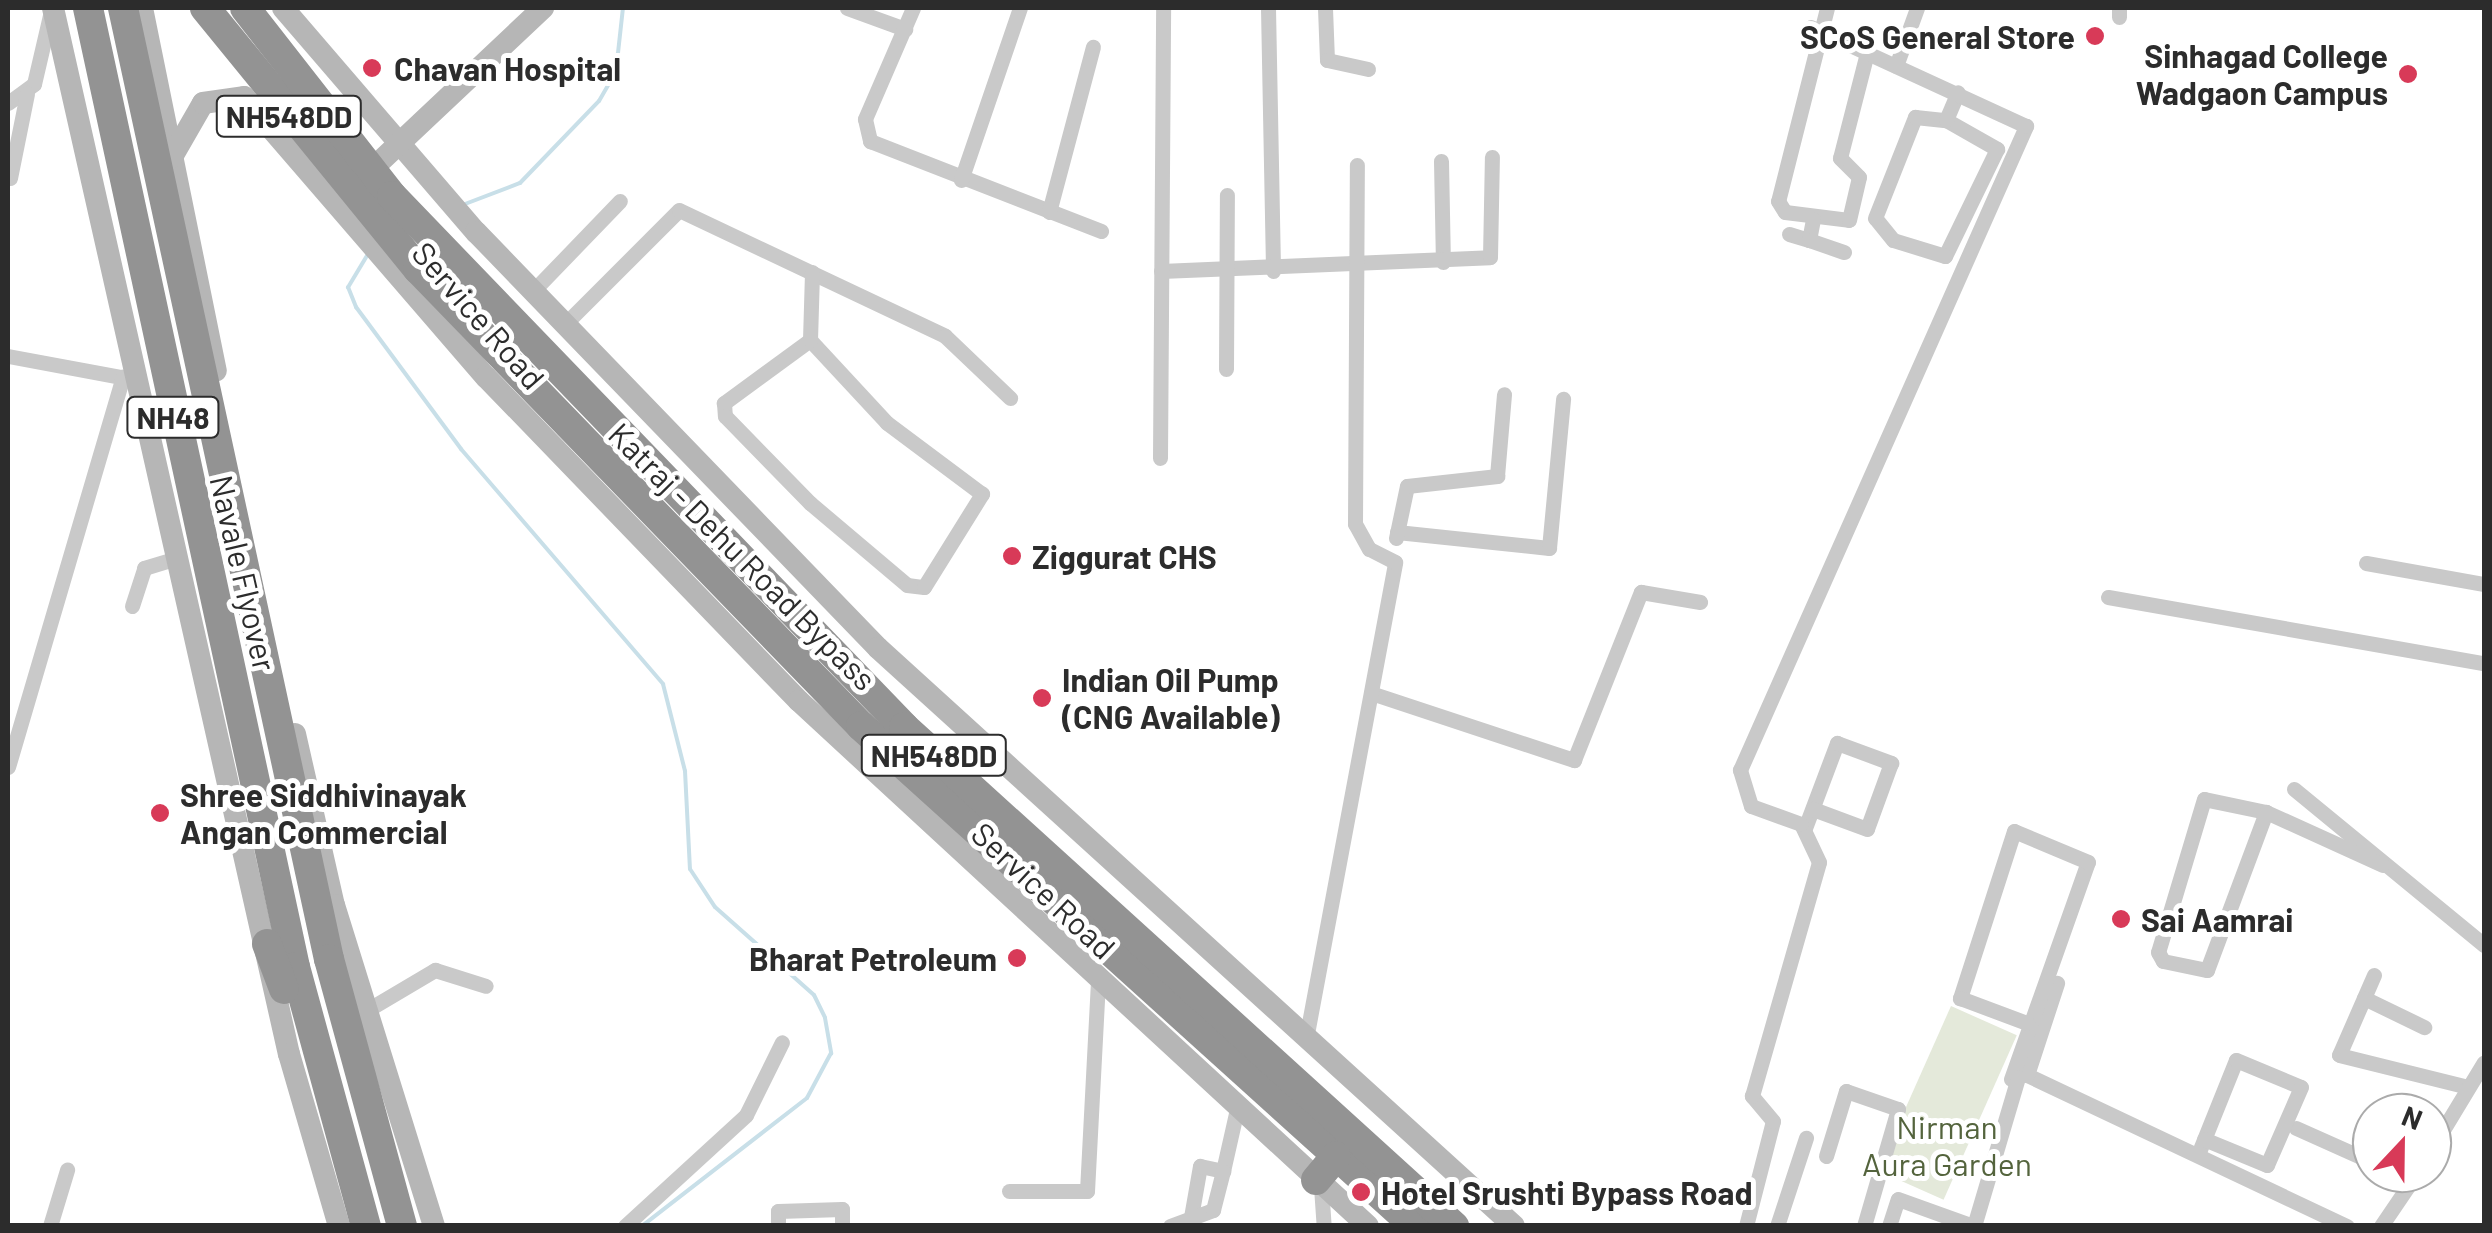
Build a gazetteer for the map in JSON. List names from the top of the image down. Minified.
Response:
{"streets":{"highway":["NH548DD","NH48","Katraj - Dehu Road Bypass","Navale Flyover"],"street":["Service Road"]},"crossings":[["Service Road","Katraj - Dehu Road Bypass"],["NH48","Navale Flyover"]],"parks":["Nirman Aura Garden"],"places":["SCoS General Store","Chavan Hospital","Sinhagad College Wadgaon Campus","Ziggurat CHS","Indian Oil Pump (CNG Available)","Shree Siddhivinayak Angan Commercial","Sai Aamrai","Bharat Petroleum","Hotel Srushti Bypass Road"],"north":"top"}
